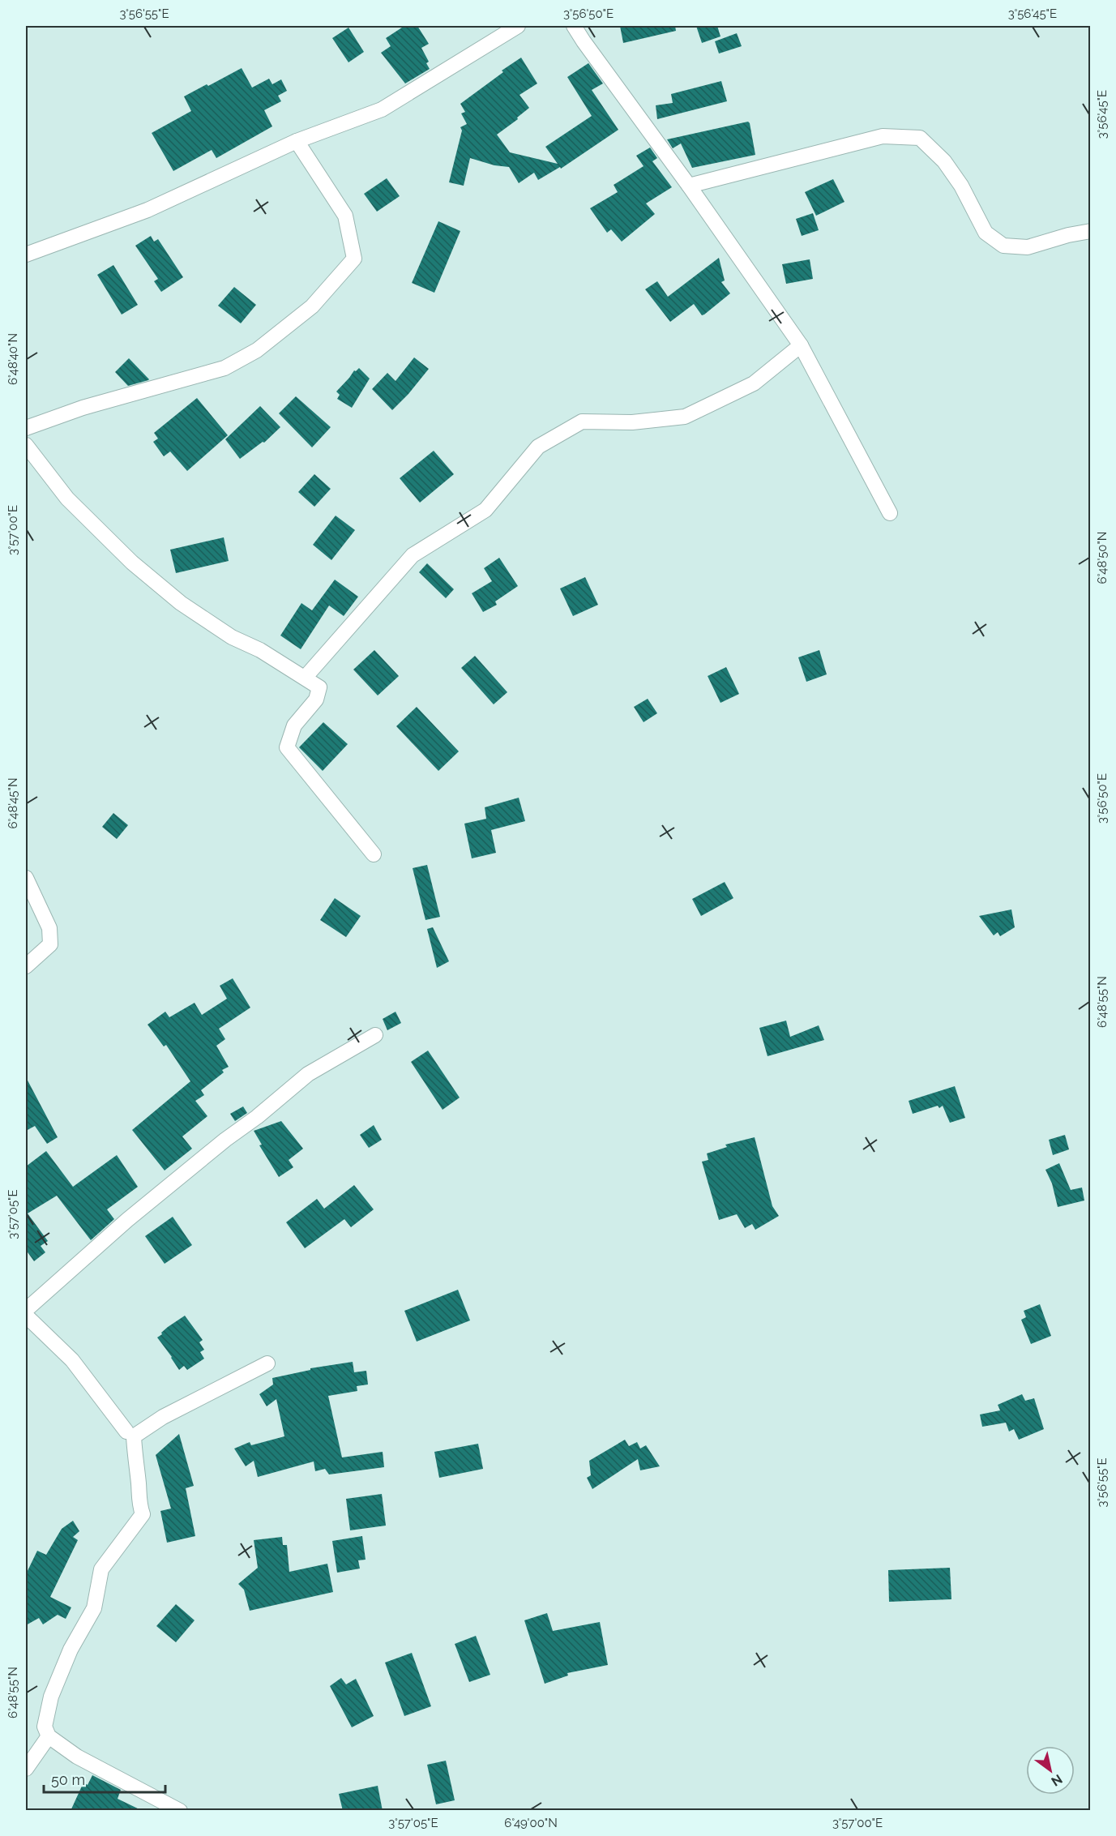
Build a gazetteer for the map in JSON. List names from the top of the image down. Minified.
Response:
{"scale_bar":"50 m","north":"bottom right","coordinates":["3°56'55\"E","3°56'50\"E","3°56'45\"E","6°48'40\"N","3°57'00\"E","6°48'50\"N","6°48'45\"N","6°48'55\"N","3°57'05\"E","6°49'00\"N"]}
